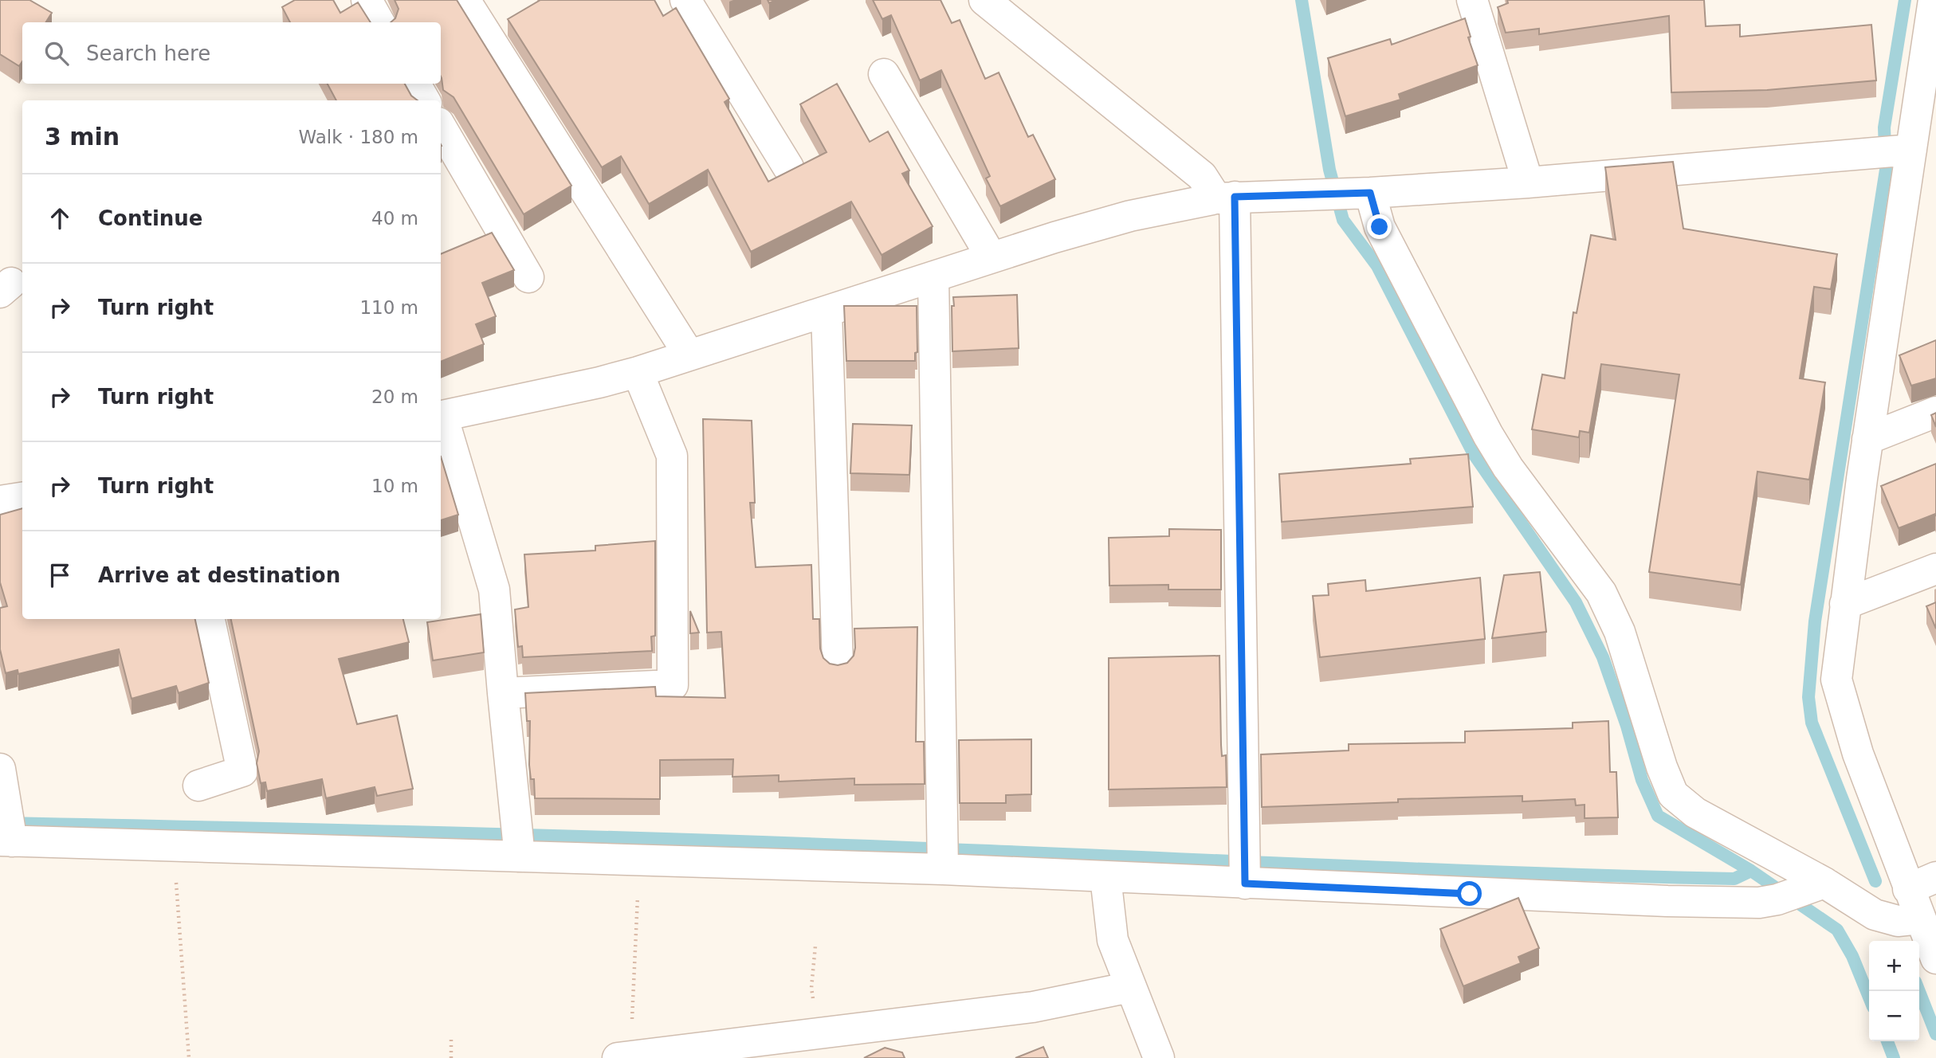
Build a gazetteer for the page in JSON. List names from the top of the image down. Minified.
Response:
{"page":{"search":"Search here","heading":["3 min","Walk · 180 m"],"list":[["Continue","40 m"],["Turn right","110 m"],["Turn right","20 m"],["Turn right","10 m"],"Arrive at destination"],"map_buttons":["+","−"]}}
